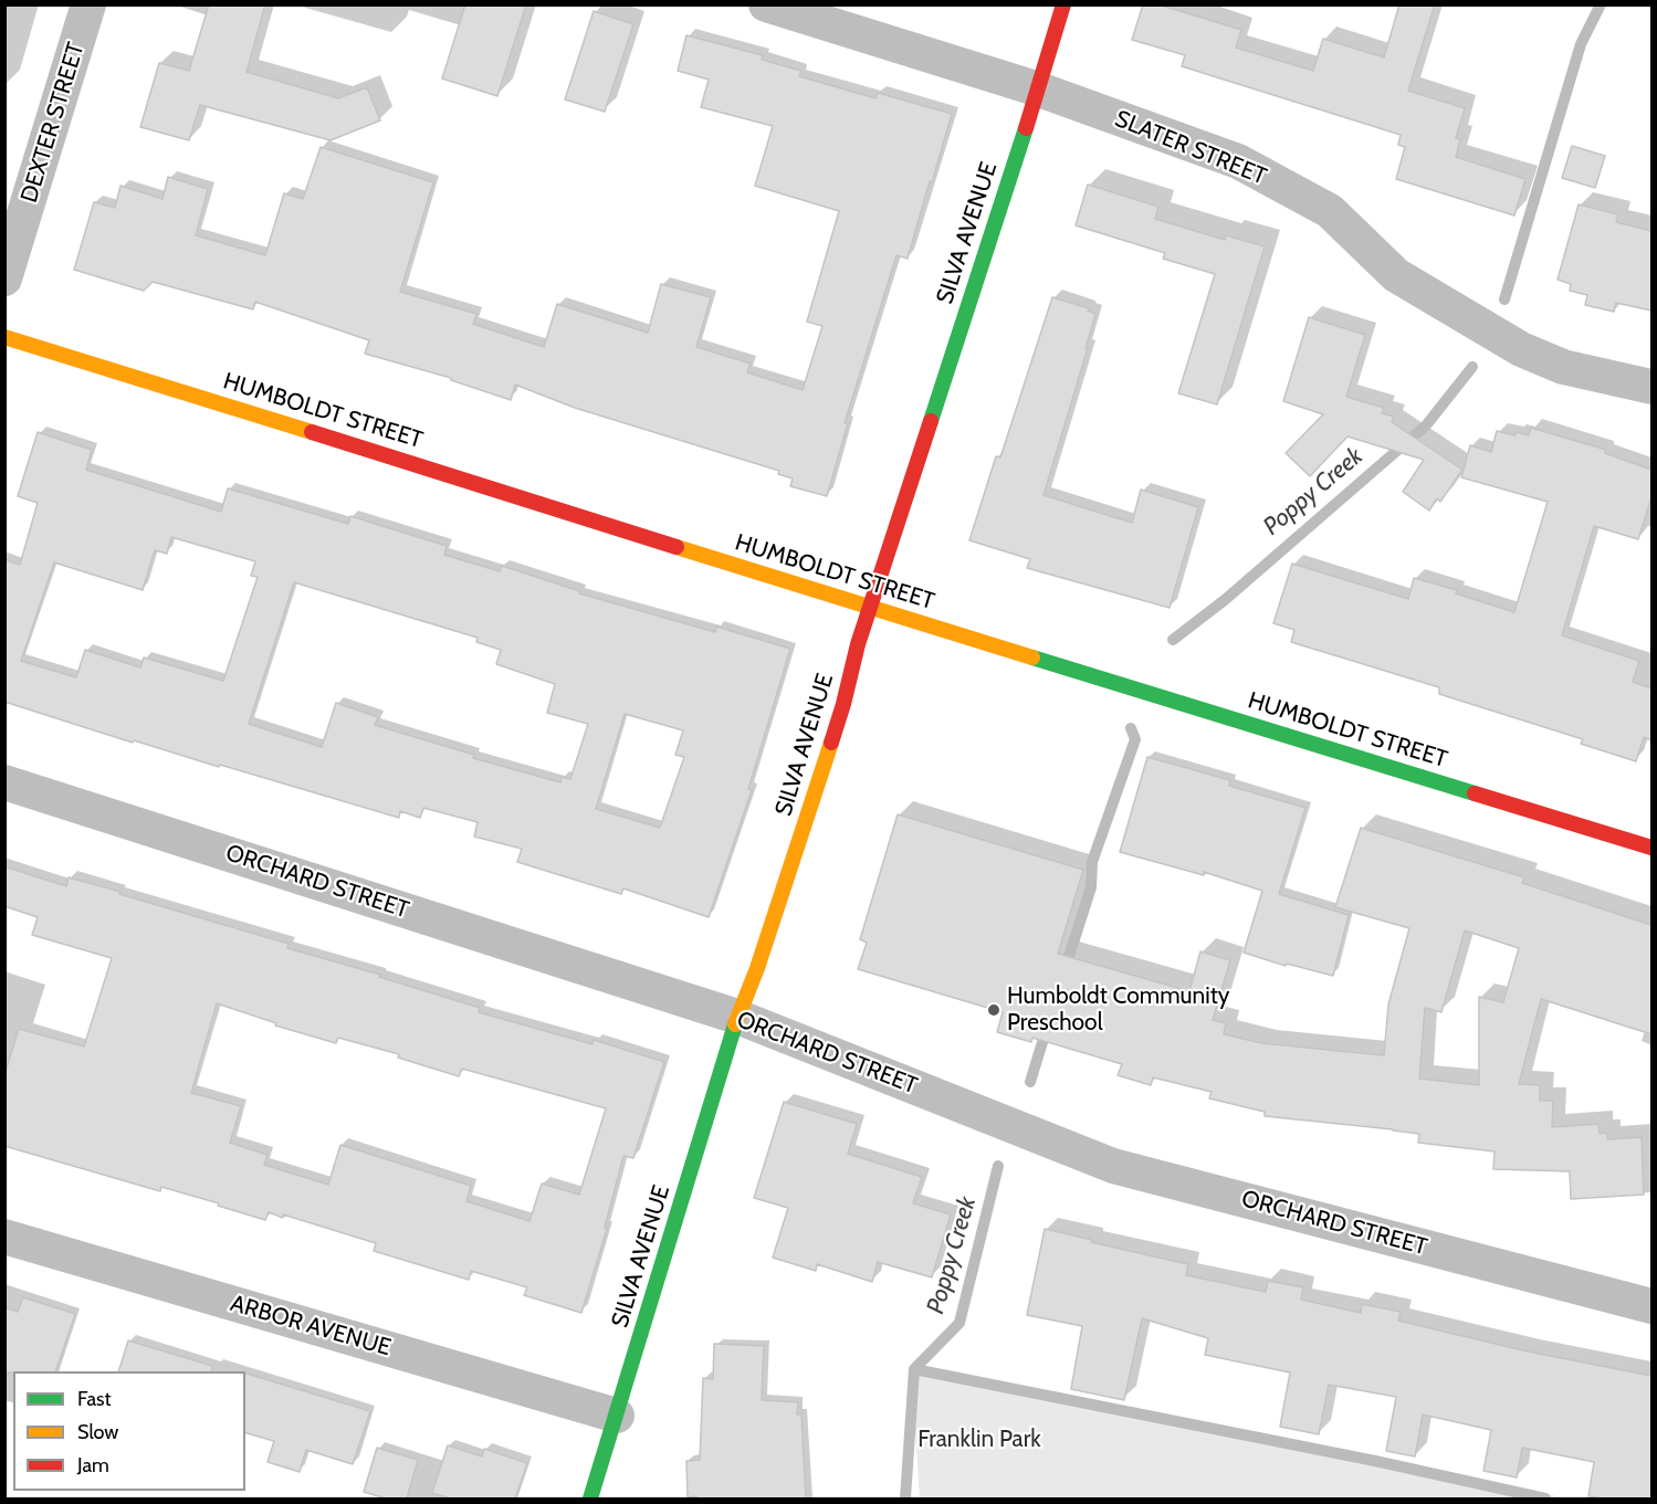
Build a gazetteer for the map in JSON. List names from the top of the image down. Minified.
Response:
{"streets":{"street":["DEXTER STREET","SLATER STREET","SILVA AVENUE","HUMBOLDT STREET","ORCHARD STREET","ARBOR AVENUE"]},"crossings":[["SLATER STREET","SILVA AVENUE"],["SILVA AVENUE","HUMBOLDT STREET"],["SILVA AVENUE","ORCHARD STREET"],["SILVA AVENUE","ARBOR AVENUE"]],"water":["Poppy Creek"],"parks":["Franklin Park"],"places":["Humboldt Community Preschool"],"legend":["Fast","Slow","Jam"]}
